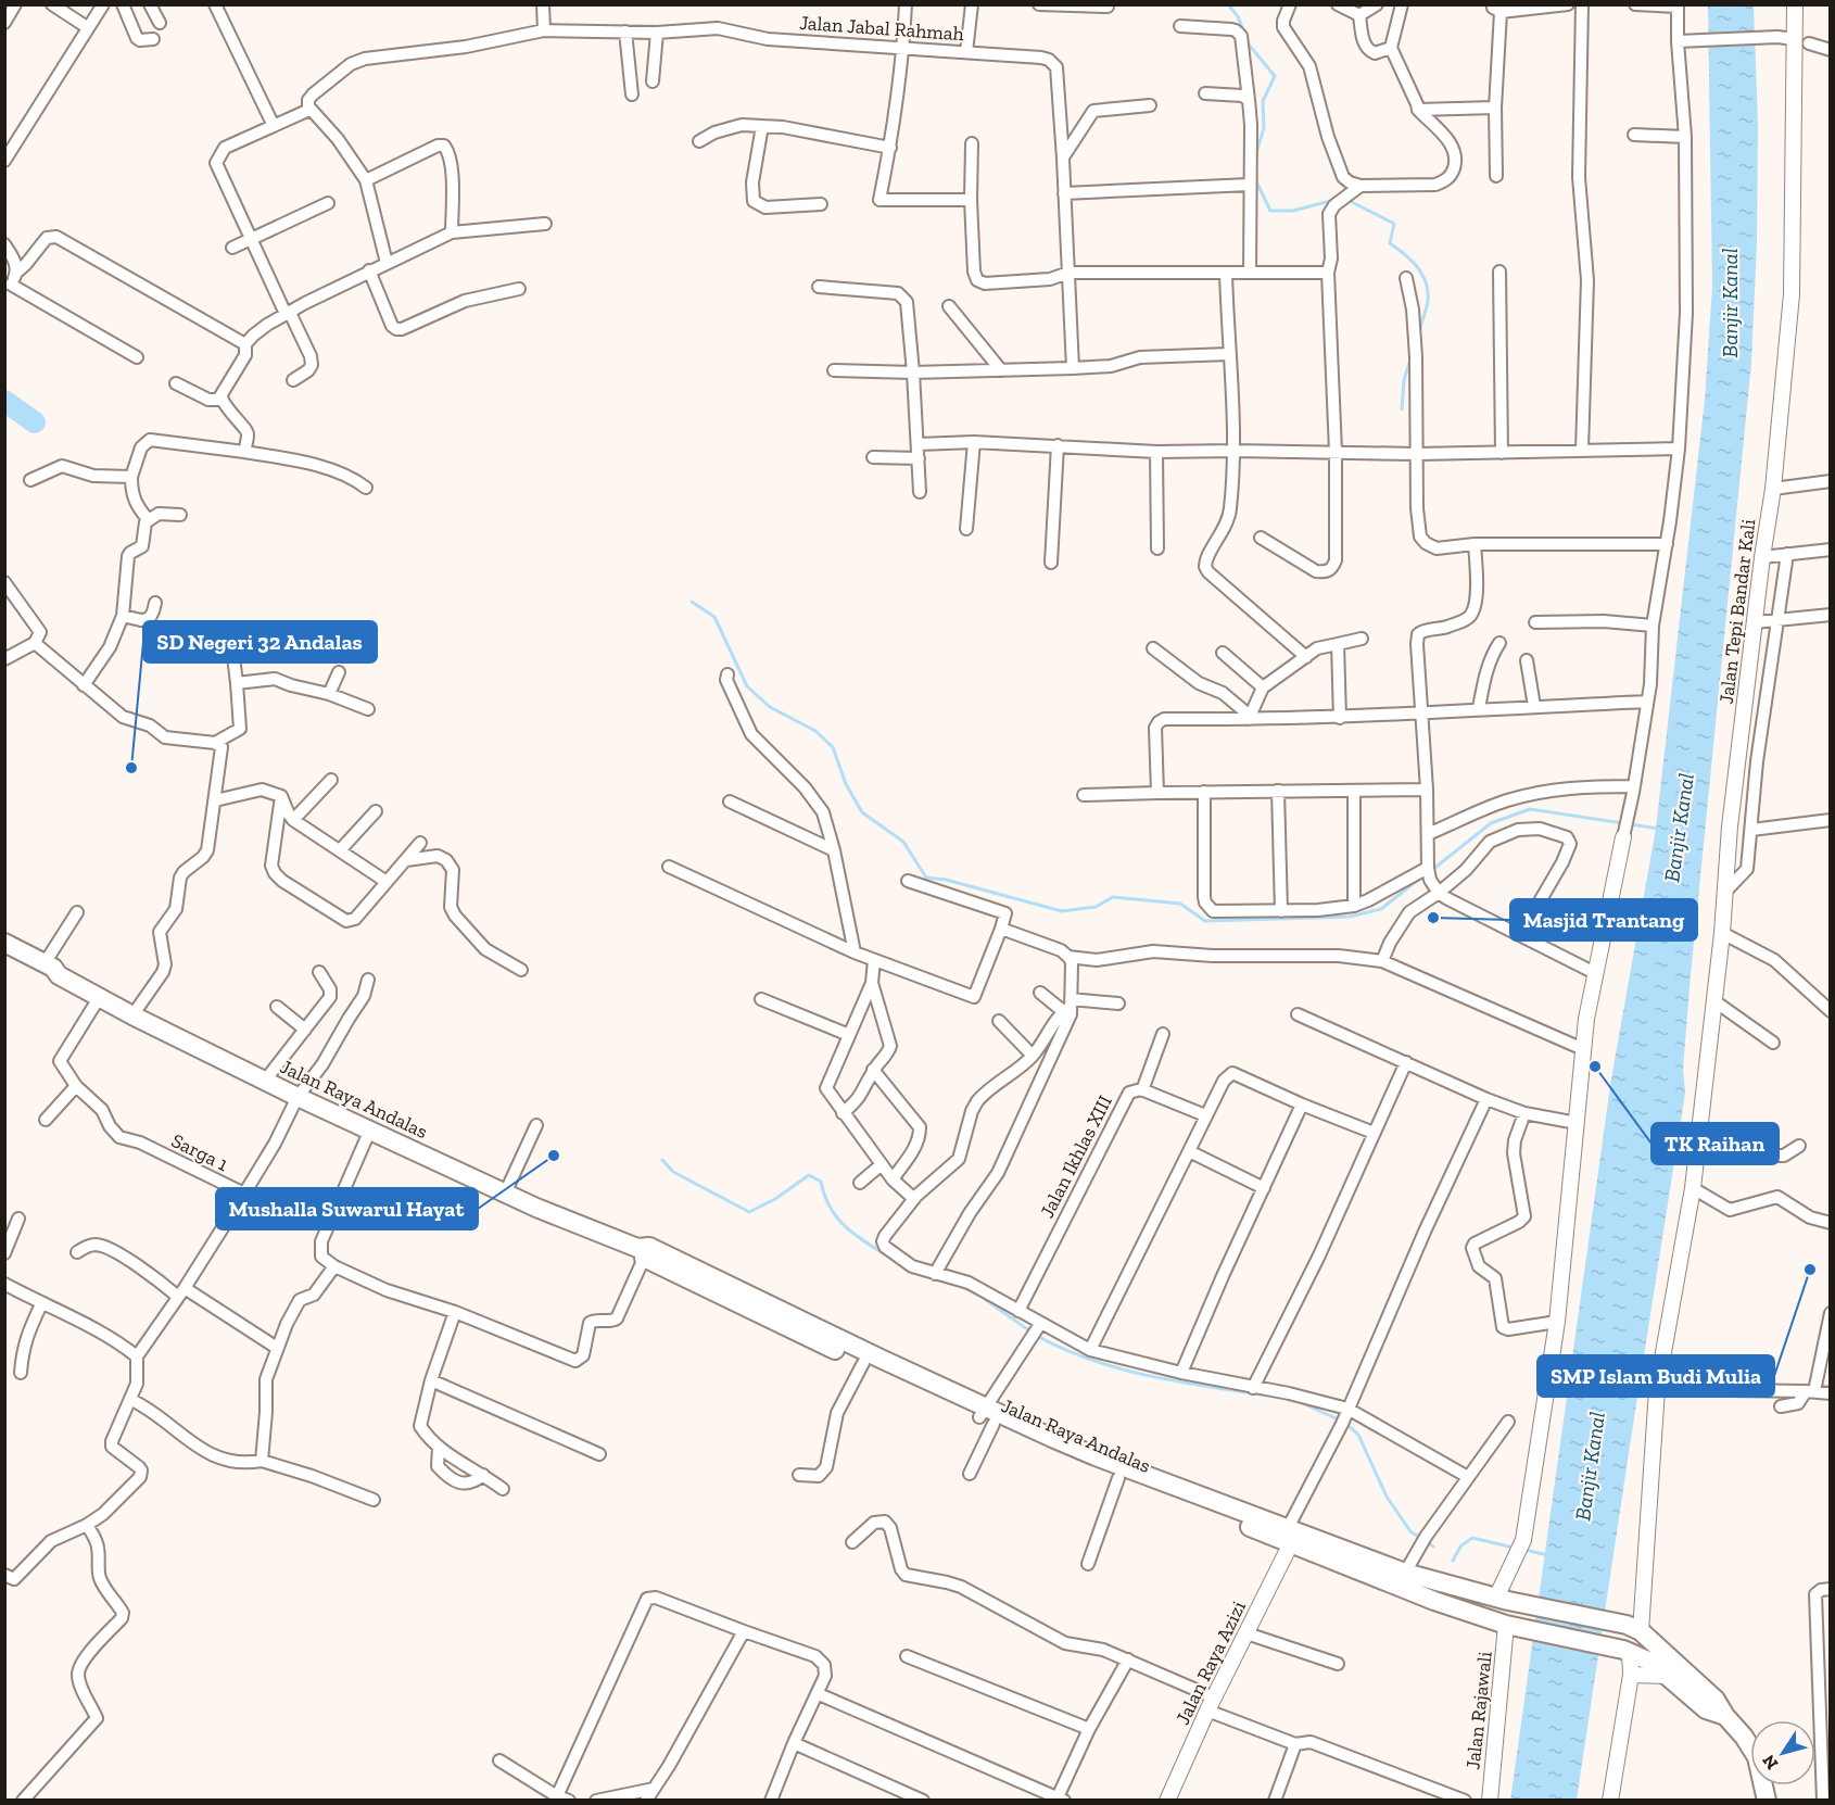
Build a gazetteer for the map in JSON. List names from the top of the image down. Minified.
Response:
{"streets":{"main road":["Jalan Raya Andalas"],"street":["Jalan Jabal Rahmah","Jalan Tepi Bandar Kali","Sarga 1","Jalan Ikhlas XIII","Jalan Raya Azizi","Jalan Rajawali"]},"crossings":[["Jalan Tepi Bandar Kali","Jalan Raya Andalas"],["Jalan Raya Andalas","Sarga 1"],["Jalan Raya Andalas","Jalan Raya Azizi"],["Jalan Raya Andalas","Jalan Rajawali"]],"water":["Banjir Kanal"],"places":["SD Negeri 32 Andalas","Masjid Trantang","TK Raihan","Mushalla Suwarul Hayat","SMP Islam Budi Mulia"],"north":"bottom left"}
